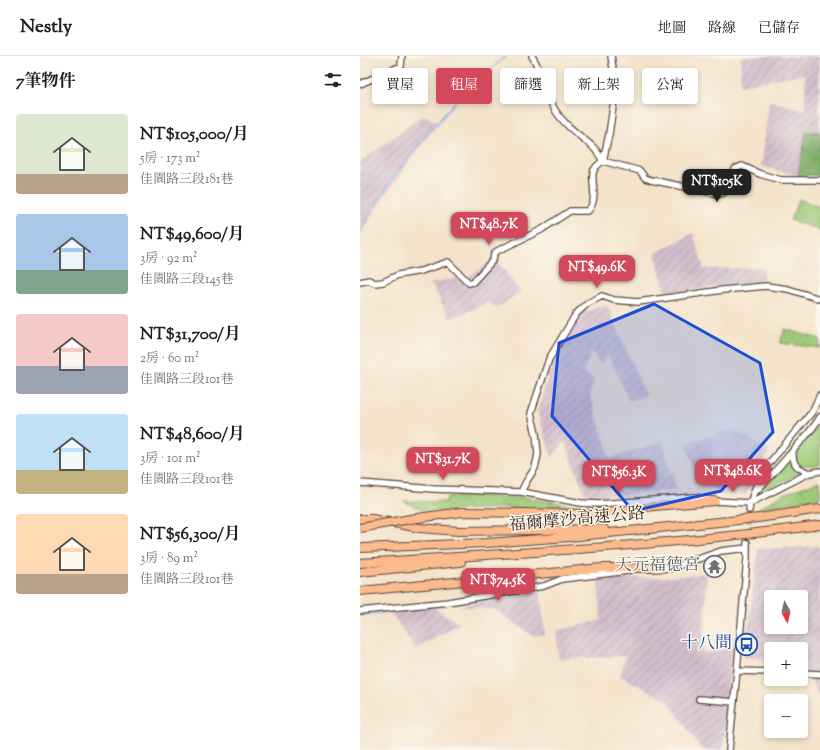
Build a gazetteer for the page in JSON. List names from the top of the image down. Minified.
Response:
{"streets":{"highway":["福爾摩沙高速公路"]},"places":{"temple":["天元福德宮"],"bus stop":["十八間"]},"north":"bottom","page":{"header":"Nestly","nav":["地圖","路線","已儲存"],"heading":"7筆物件","chip":["買屋","租屋","篩選","新上架","公寓"],"list":[{"name":"NT$105,000/月","note":"5房 · 173 m² · 佳園路三段181巷"},{"name":"NT$49,600/月","note":"3房 · 92 m² · 佳園路三段145巷"},{"name":"NT$31,700/月","note":"2房 · 60 m² · 佳園路三段101巷"},{"name":"NT$48,600/月","note":"3房 · 101 m² · 佳園路三段101巷"},{"name":"NT$56,300/月","note":"3房 · 89 m² · 佳園路三段101巷"}],"price":["NT$105K","NT$48.7K","NT$49.6K","NT$31.7K","NT$48.6K","NT$56.3K","NT$74.5K"],"map_buttons":["+","−"]}}
